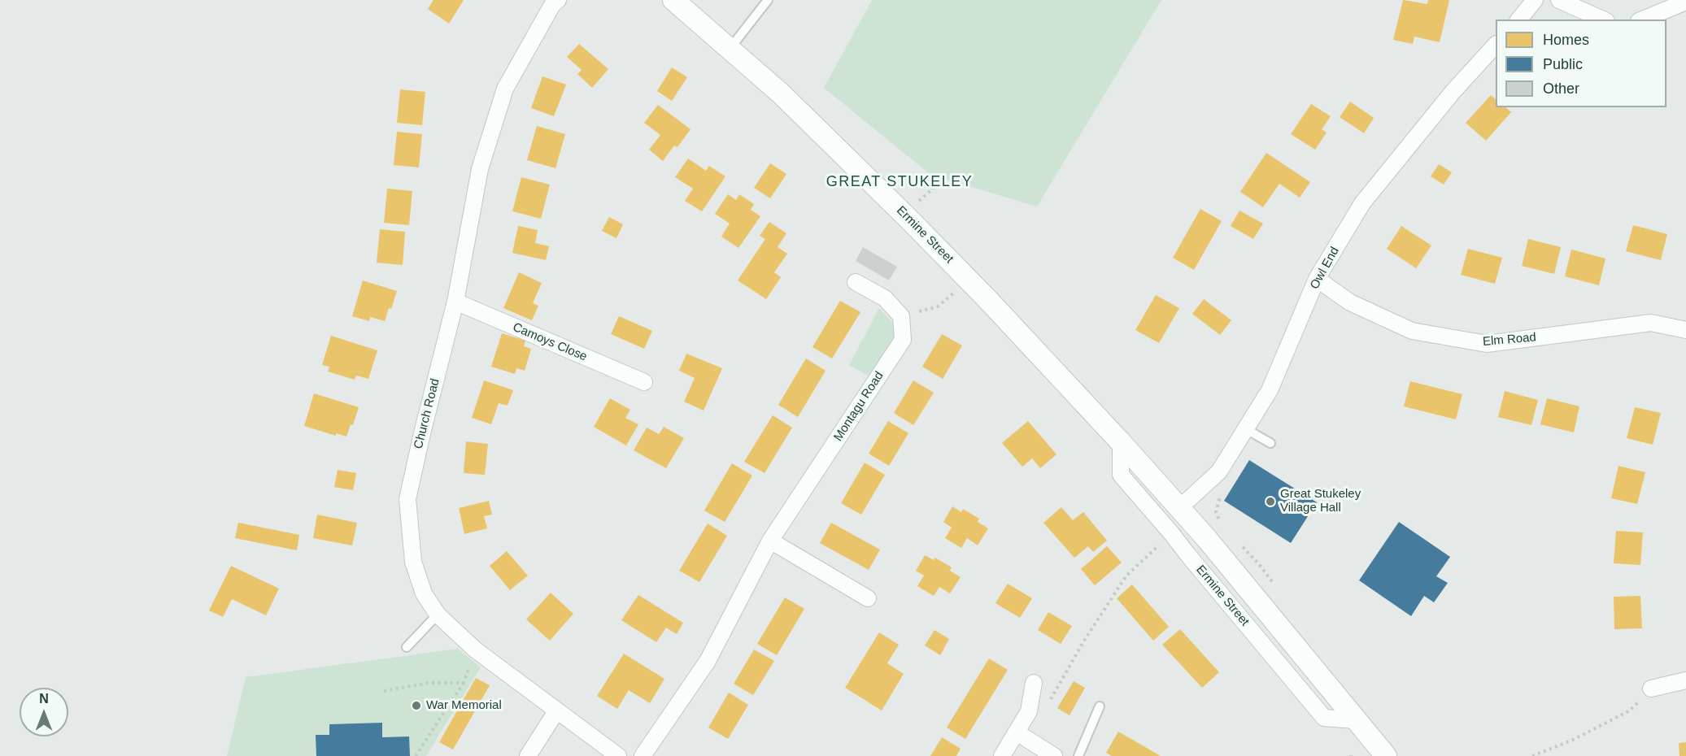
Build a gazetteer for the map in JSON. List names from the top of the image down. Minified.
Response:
{"streets":{"street":["Ermine Street","Owl End","Elm Road","Camoys Close","Montagu Road","Church Road"]},"crossings":[["Ermine Street","Owl End"],["Owl End","Elm Road"],["Camoys Close","Church Road"]],"districts":["GREAT STUKELEY"],"places":["Great Stukeley Village Hall","War Memorial"],"legend":["Homes","Public","Other"],"north":"top"}
